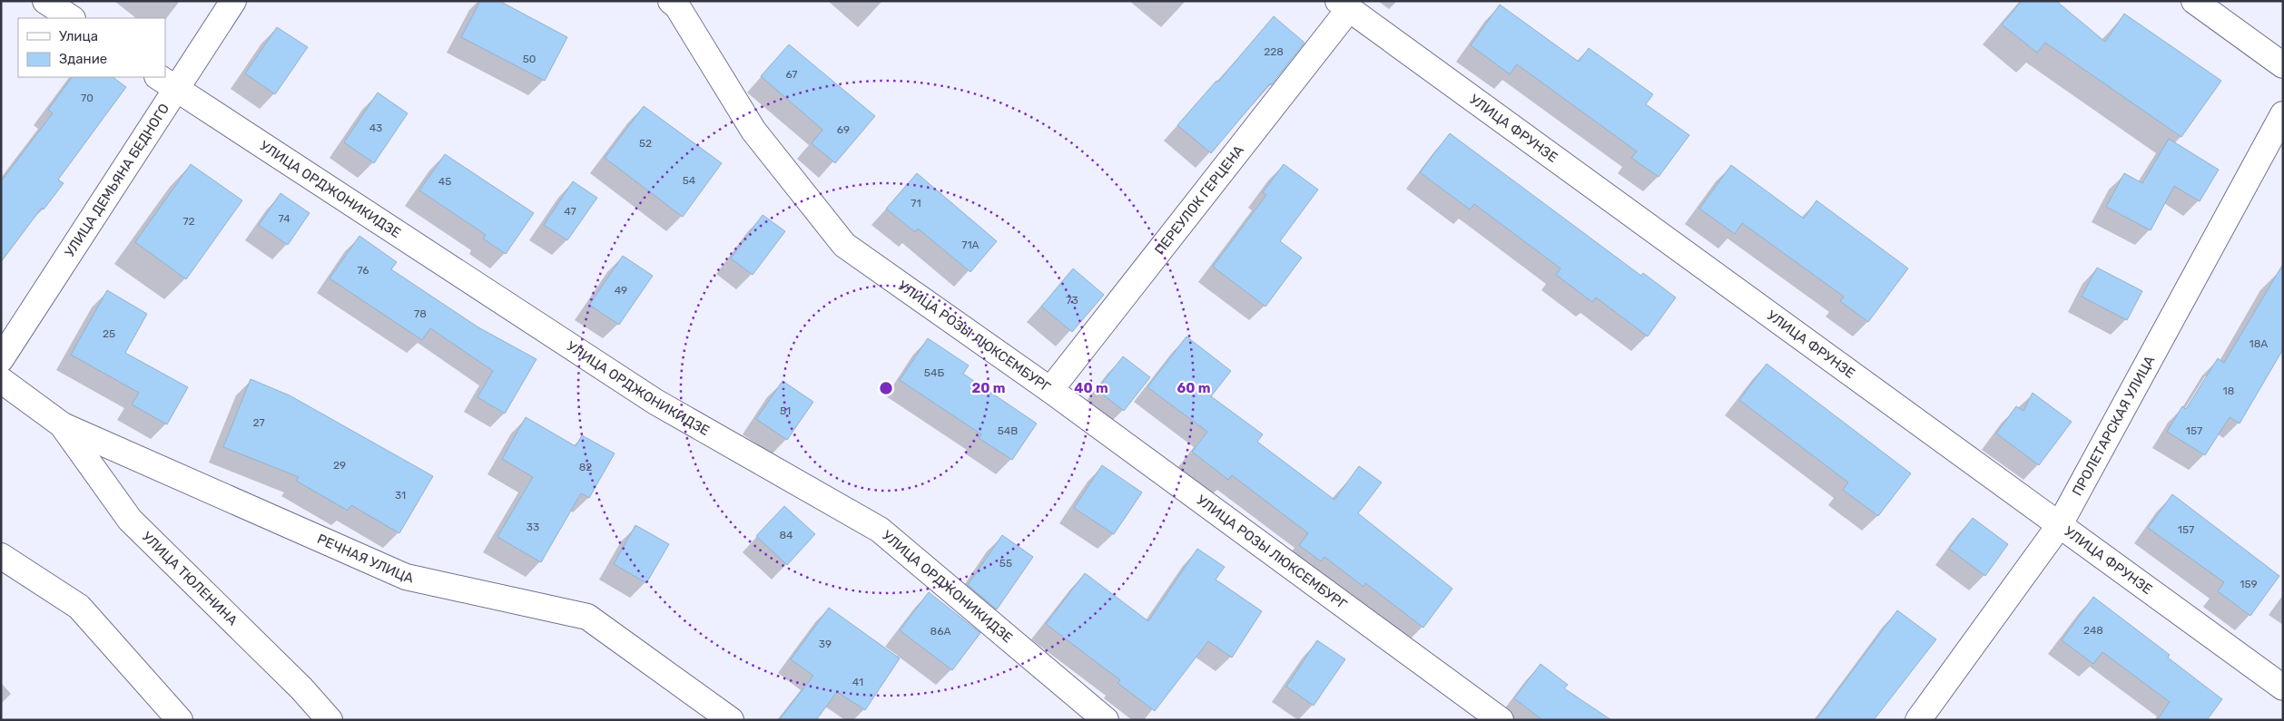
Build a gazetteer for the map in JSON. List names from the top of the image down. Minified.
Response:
{"streets":{"street":["УЛИЦА ФРУНЗЕ","УЛИЦА ДЕМЬЯНА БЕДНОГО","УЛИЦА ОРДЖОНИКИДЗЕ","ПЕРЕУЛОК ГЕРЦЕНА","УЛИЦА РОЗЫ ЛЮКСЕМБУРГ","ПРОЛЕТАРСКАЯ УЛИЦА","РЕЧНАЯ УЛИЦА","УЛИЦА ТЮЛЕНИНА"]},"crossings":[["УЛИЦА ФРУНЗЕ","ПЕРЕУЛОК ГЕРЦЕНА"],["УЛИЦА ФРУНЗЕ","ПРОЛЕТАРСКАЯ УЛИЦА"],["УЛИЦА ДЕМЬЯНА БЕДНОГО","УЛИЦА ОРДЖОНИКИДЗЕ"],["ПЕРЕУЛОК ГЕРЦЕНА","УЛИЦА РОЗЫ ЛЮКСЕМБУРГ"],["РЕЧНАЯ УЛИЦА","УЛИЦА ТЮЛЕНИНА"]],"house_numbers":["228","50","67","70","43","69","52","54","45","71","47","74","72","71А","76","49","73","78","25","18А","54Б","18","51","27","54В","157","29","82","31","33","157","84","55","159","248","86А","39","41"],"legend":["Улица","Здание"],"rings":["20 m","40 m","60 m"]}
